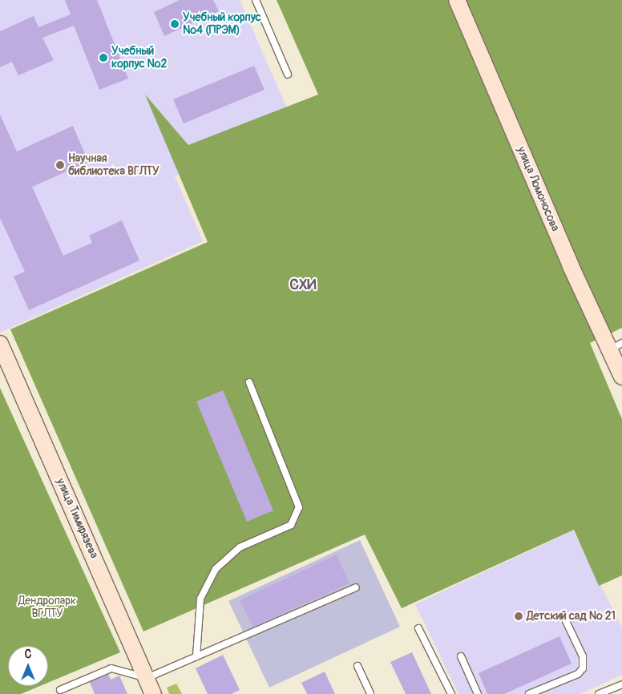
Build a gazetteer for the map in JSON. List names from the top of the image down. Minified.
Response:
{"streets":{"main road":["улица Ломоносова","улица Тимирязева"]},"districts":["СХИ"],"parks":["Дендропарк ВГЛТУ"],"places":["Учебный корпус №4 (ПРЭМ)","Учебный корпус №2","Научная библиотека ВГЛТУ","Детский сад № 21"],"north":"top"}
